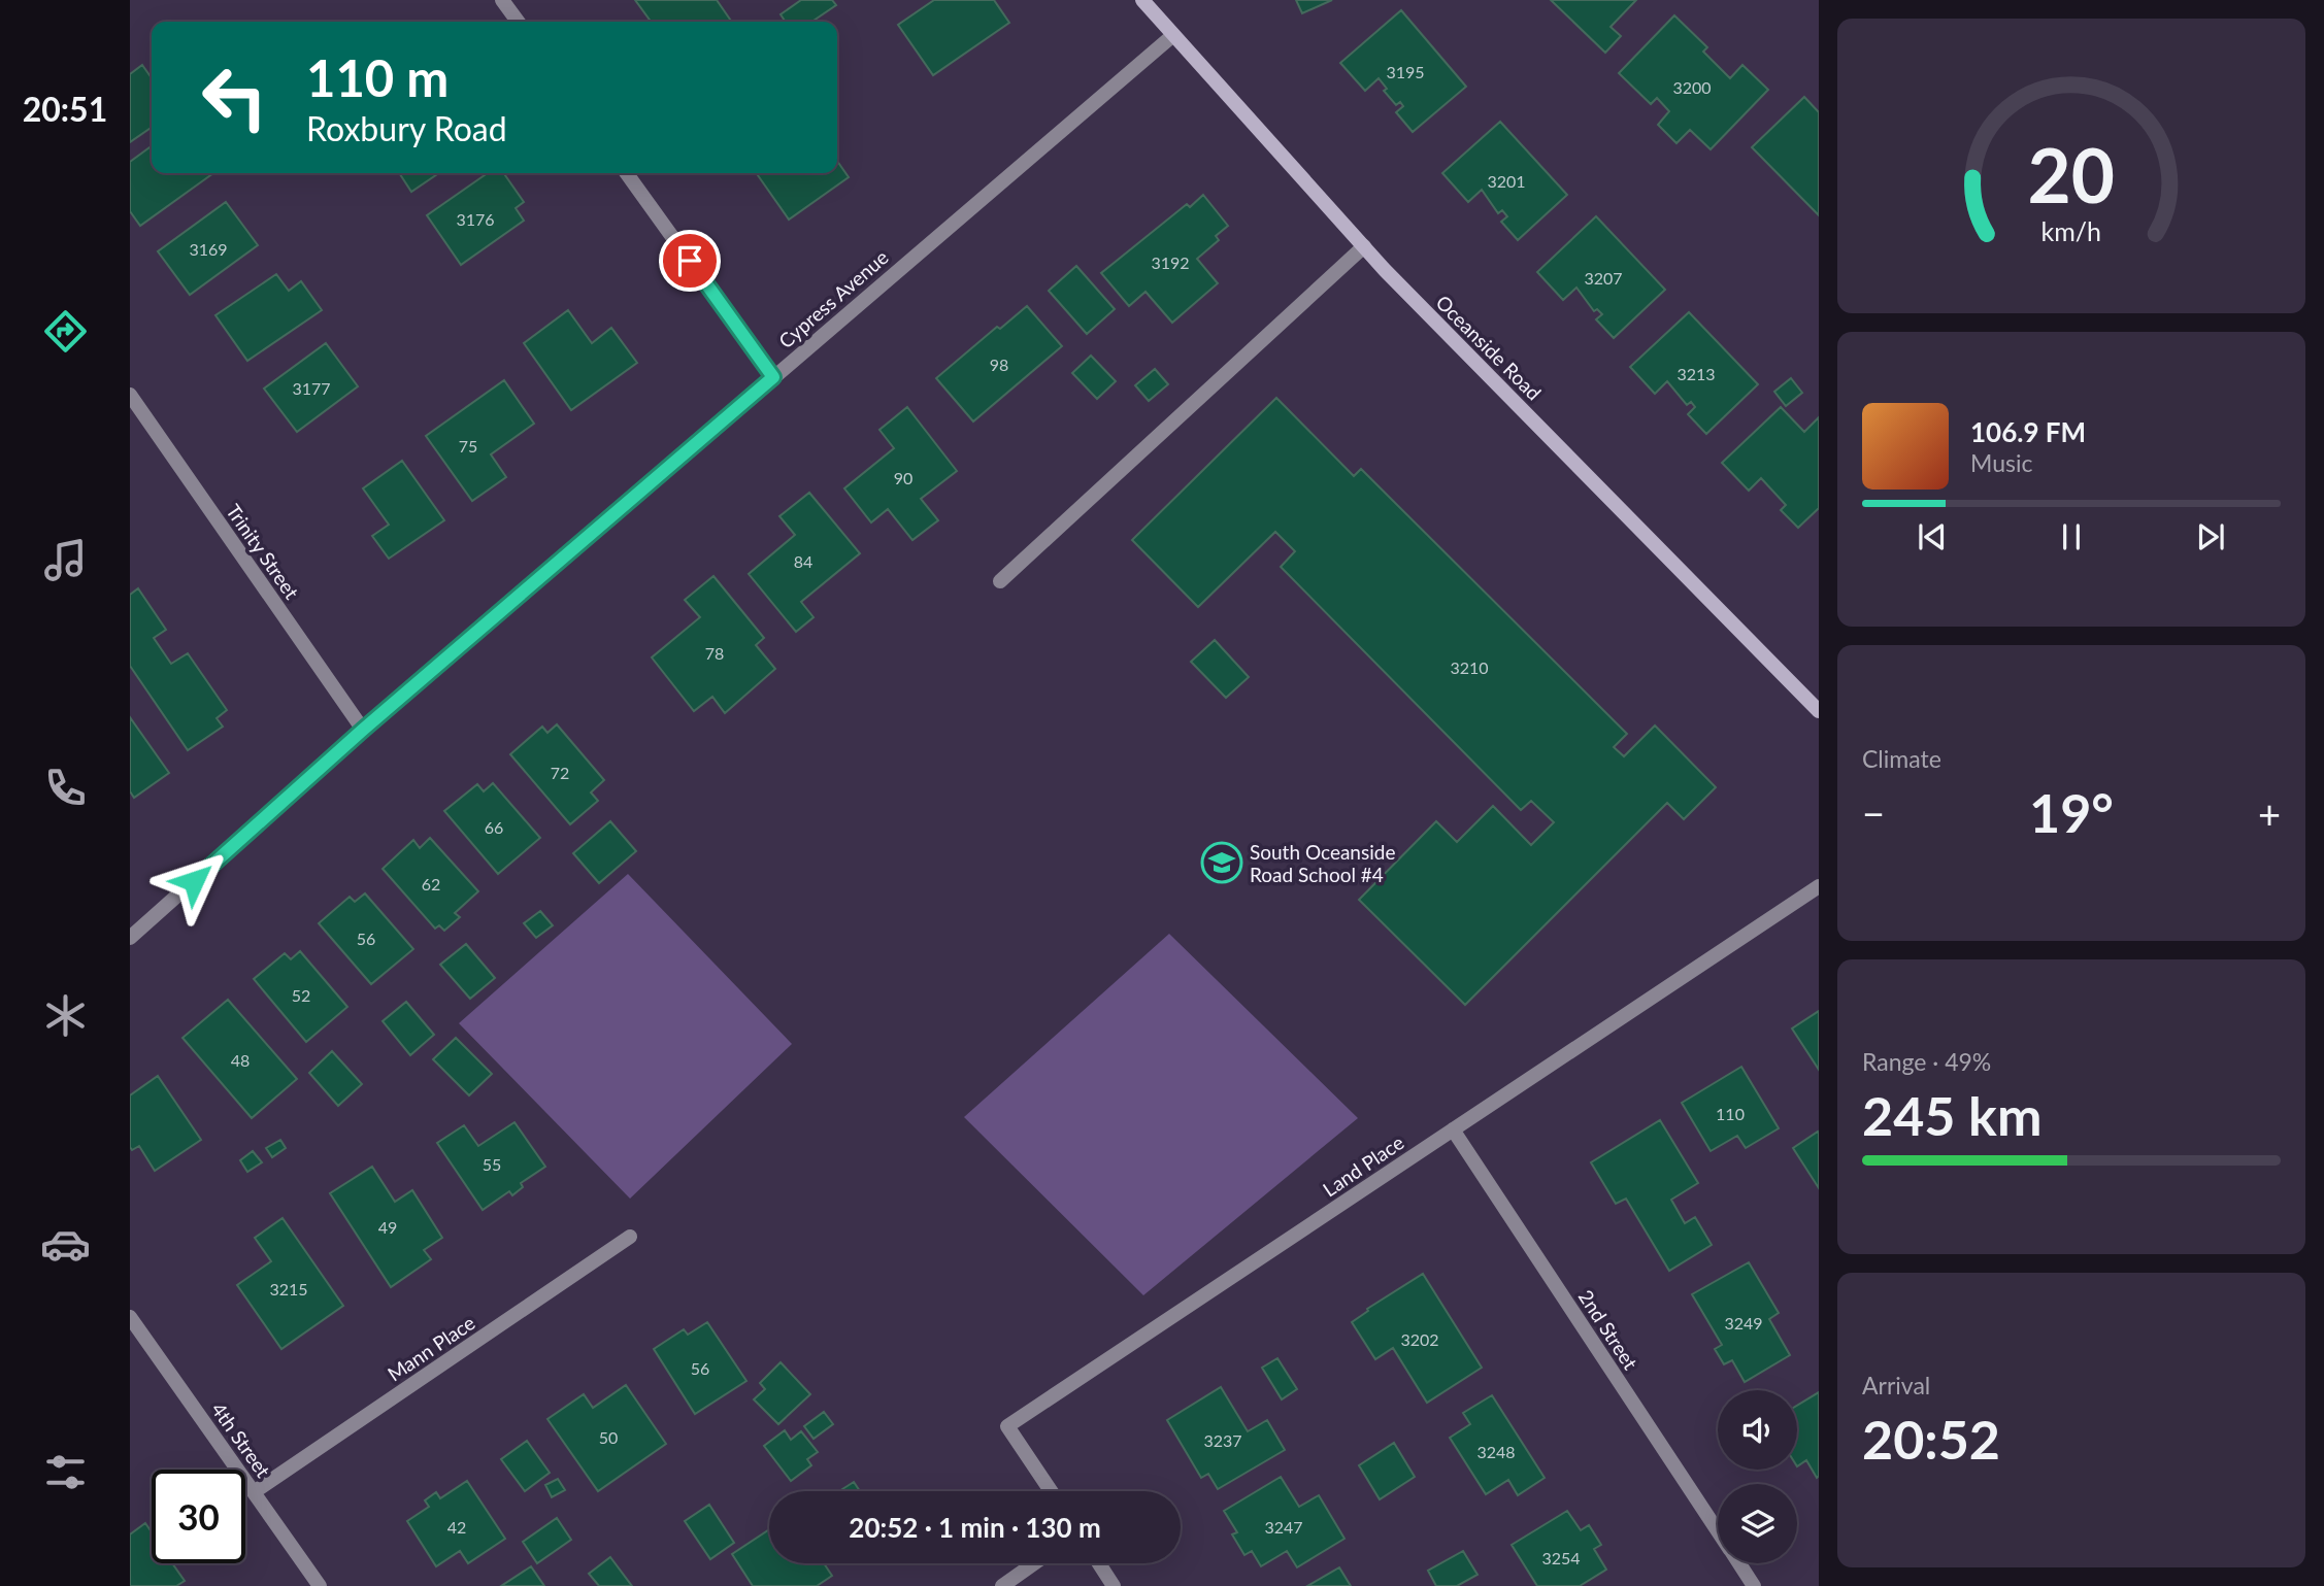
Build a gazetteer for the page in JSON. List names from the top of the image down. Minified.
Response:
{"streets":{"main road":["Oceanside Road"],"street":["Cypress Avenue","Trinity Street","Land Place","2nd Street","Mann Place","4th Street"]},"crossings":[["Cypress Avenue","Oceanside Road"],["Cypress Avenue","Trinity Street"],["Land Place","2nd Street"],["Mann Place","4th Street"]],"places":{"school or university":["South Oceanside Road School #4"]},"house_numbers":["3195","3200","3201","3176","3169","3192","3207","98","3213","3177","75","90","84","78","3210","72","66","62","56","52","48","110","55","49","3215","3249","3202","56","50","3237","3248","42","3247","3254"],"page":{"tabs":"20:51","turn":["110 m","Roxbury Road"],"song":["106.9 FM","Music"],"tile":["Climate",["Range · 49%","245 km"],["Arrival","20:52"]],"heat":["−","19°","+"],"limit":"30","trip":"20:52 · 1 min · 130 m","gauge":["20","km/h"]}}
